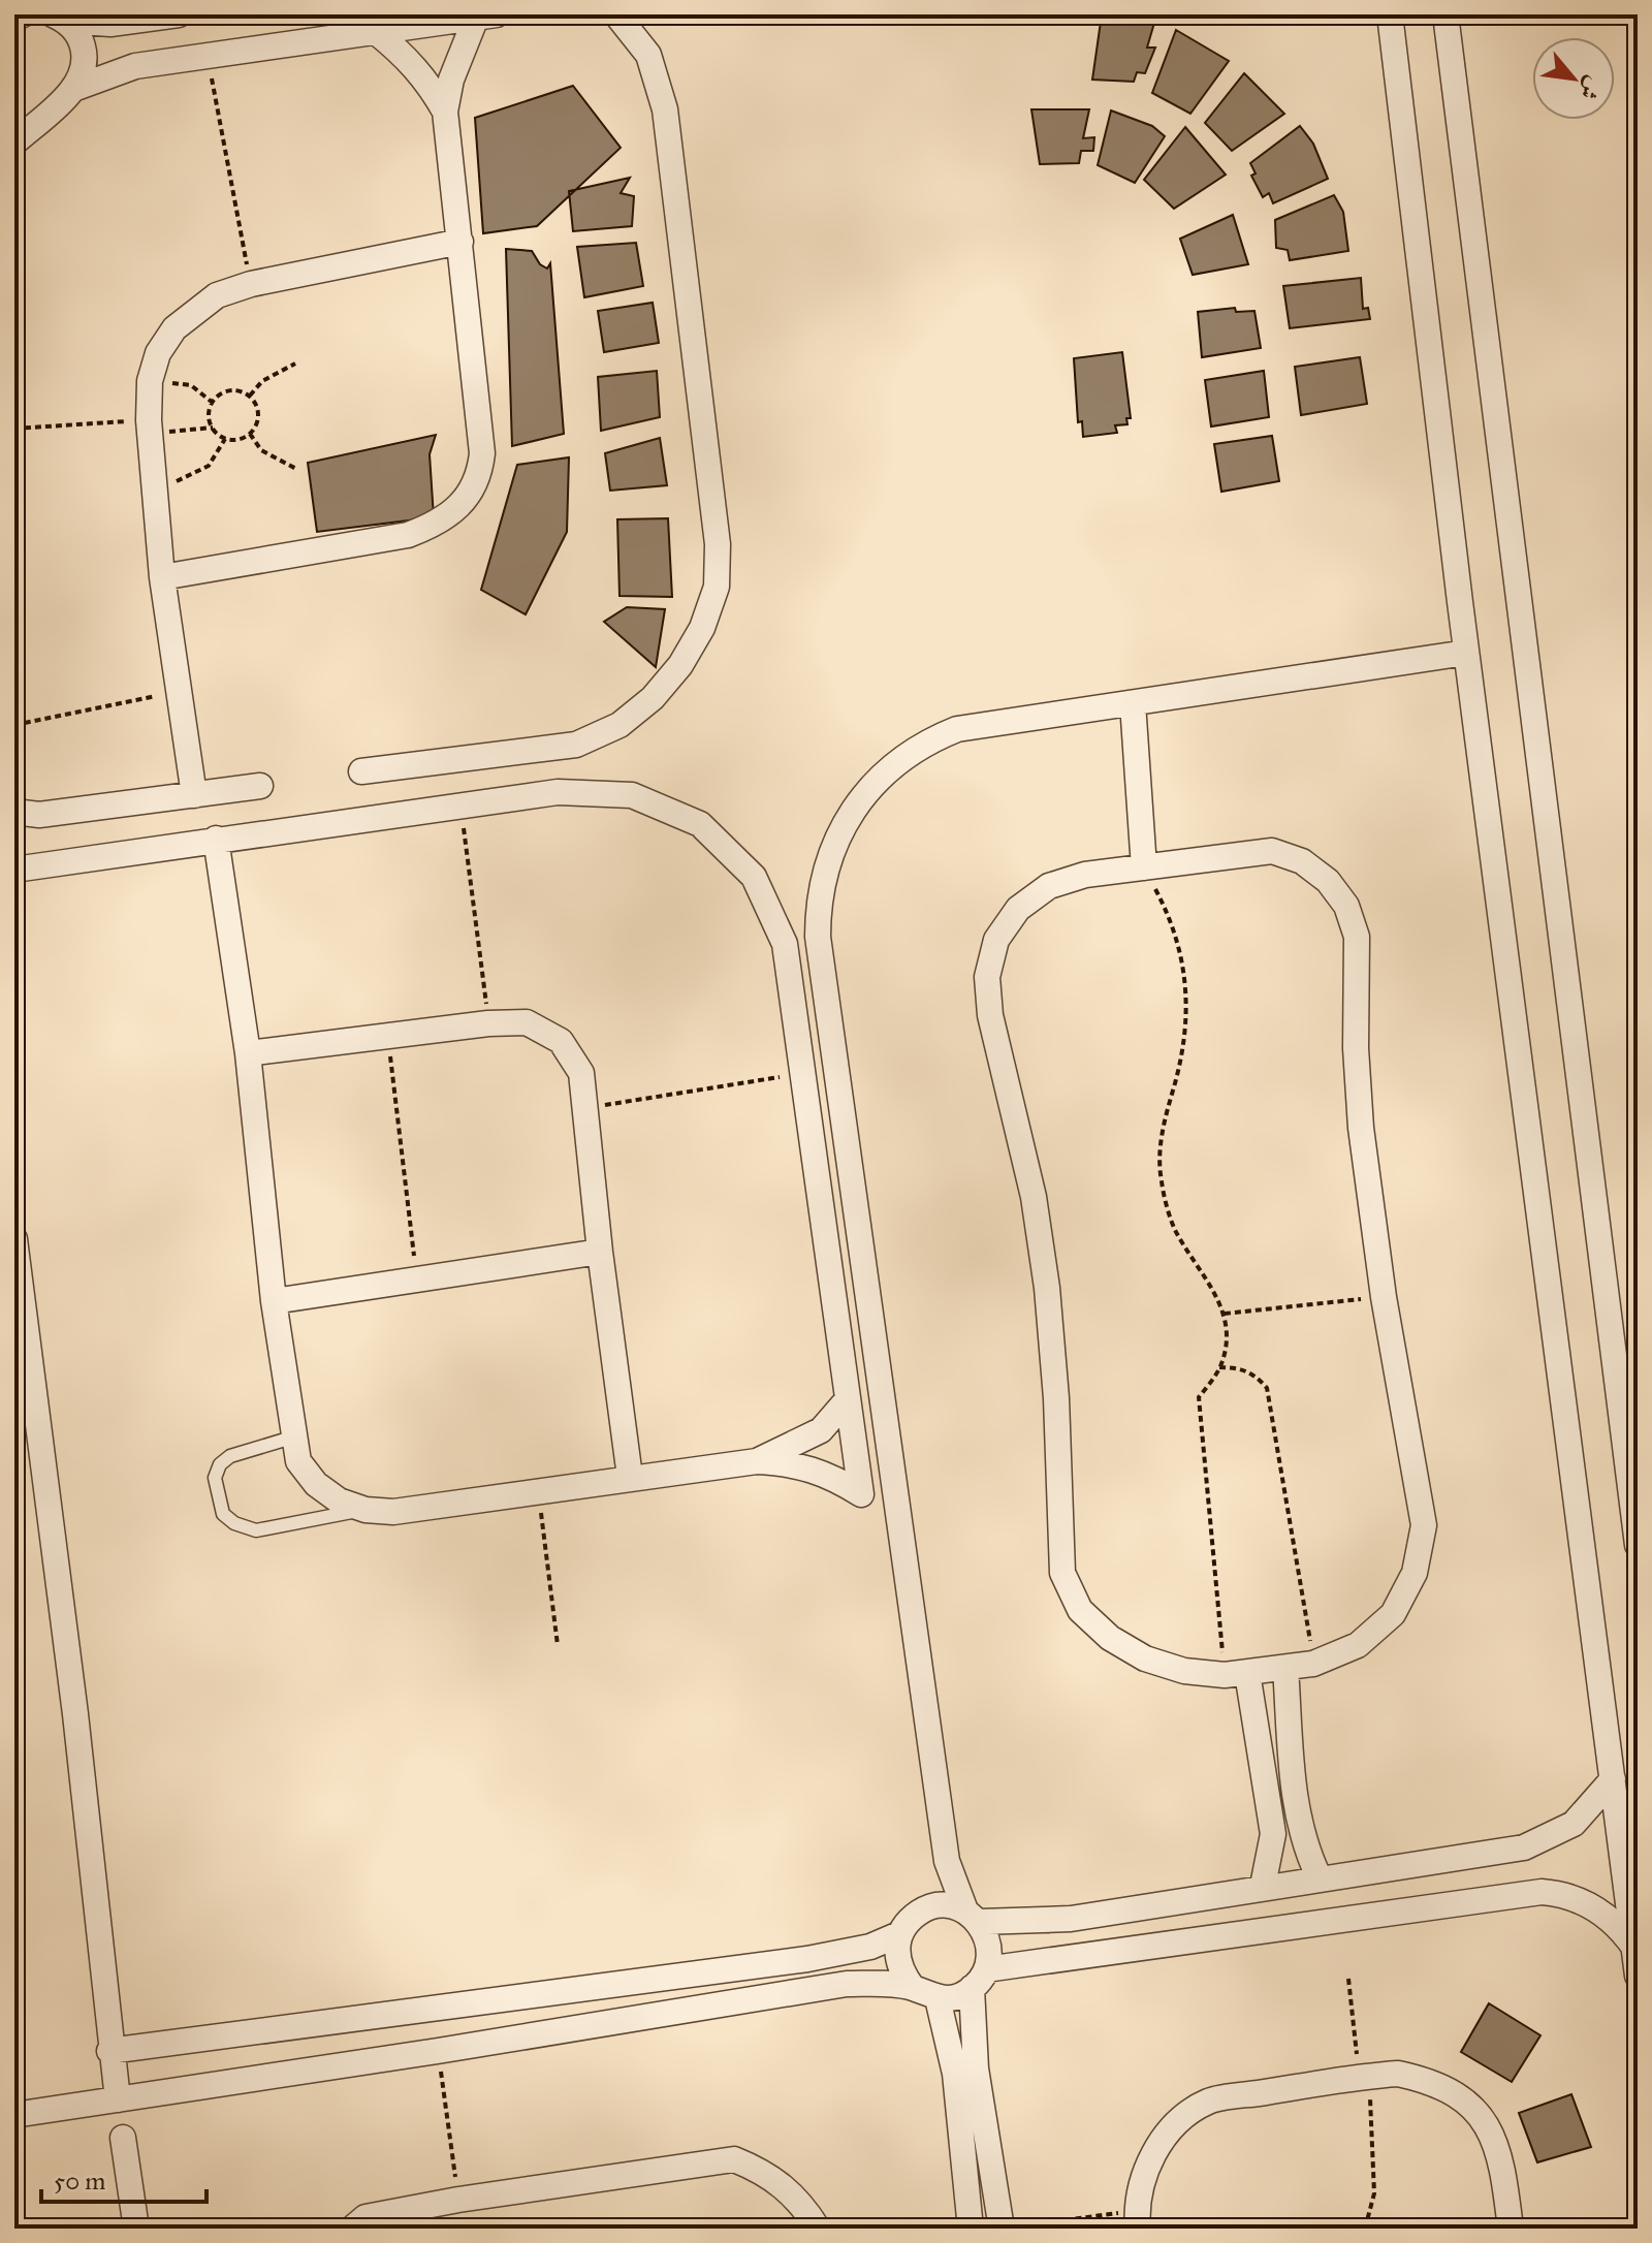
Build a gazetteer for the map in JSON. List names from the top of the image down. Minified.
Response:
{"scale_bar":"50 m","north":"bottom right"}
